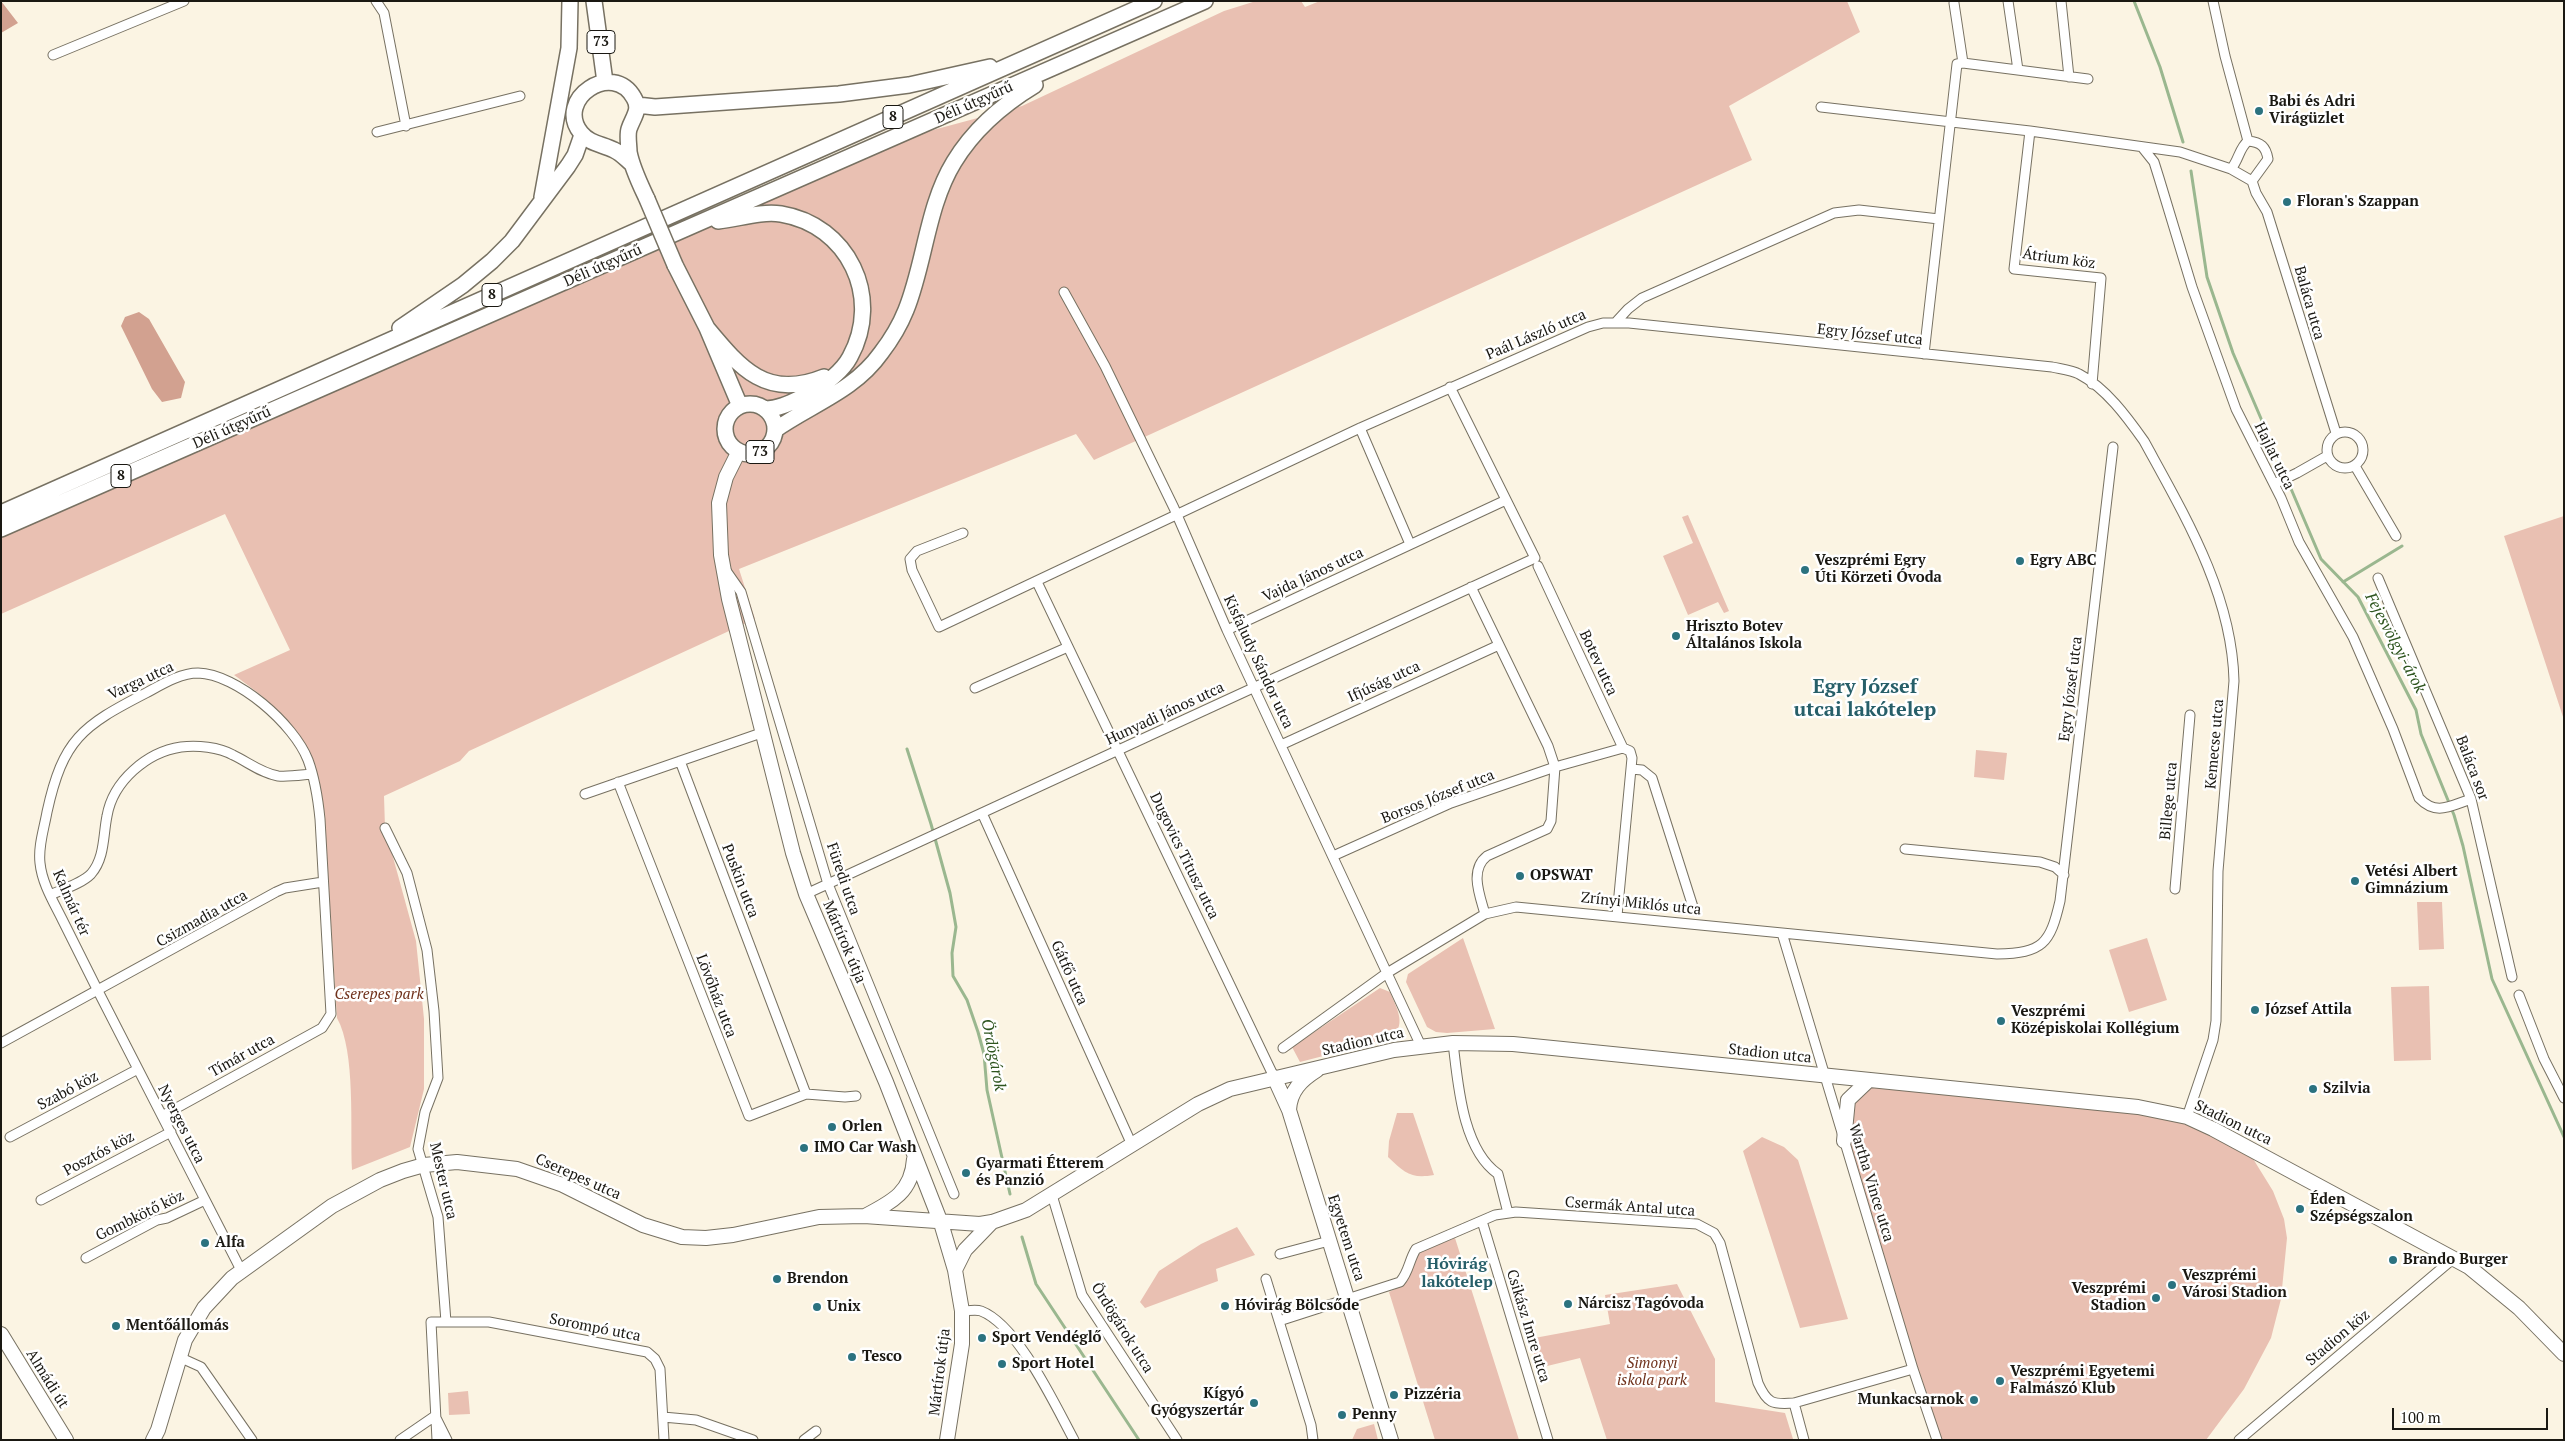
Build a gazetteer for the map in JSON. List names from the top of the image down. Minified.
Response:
{"streets":{"main road":["73","Déli útgyűrű","8"],"street":["Átrium köz","Baláca utca","Paál László utca","Egry József utca","Hajlat utca","Vajda János utca","Kisfaludy Sándor utca","Botev utca","Varga utca","Ifjúság utca","Hunyadi János utca","Kemecse utca","Baláca sor","Borsos József utca","Billege utca","Dugovics Titusz utca","Füredi utca","Puskin utca","Kalmár tér","Zrínyi Miklós utca","Csizmadia utca","Mártírok útja","Gátfő utca","Lövőház utca","Stadion utca","Tímár utca","Szabó köz","Nyerges utca","Posztós köz","Cserepes utca","Mester utca","Wartha Vince utca","Csermák Antal utca","Gombkötő köz","Egyetem utca","Csikász Imre utca","Sorompó utca","Ördögárok utca","Stadion köz","Almádi út"]},"crossings":[["73","Mártírok útja"],["Átrium köz","Egry József utca"],["Paál László utca","Egry József utca"],["Paál László utca","Kisfaludy Sándor utca"],["Paál László utca","Botev utca"],["Egry József utca","Kemecse utca"],["Egry József utca","Zrínyi Miklós utca"],["Hajlat utca","Baláca sor"],["Vajda János utca","Kisfaludy Sándor utca"],["Vajda János utca","Botev utca"],["Kisfaludy Sándor utca","Ifjúság utca"],["Kisfaludy Sándor utca","Hunyadi János utca"],["Kisfaludy Sándor utca","Borsos József utca"],["Kisfaludy Sándor utca","Zrínyi Miklós utca"],["Kisfaludy Sándor utca","Stadion utca"],["Botev utca","Hunyadi János utca"],["Botev utca","Borsos József utca"],["Botev utca","Zrínyi Miklós utca"],["Varga utca","Kalmár tér"],["Varga utca","Csizmadia utca"],["Varga utca","Tímár utca"],["Hunyadi János utca","Dugovics Titusz utca"],["Hunyadi János utca","Füredi utca"],["Hunyadi János utca","Mártírok útja"],["Hunyadi János utca","Gátfő utca"],["Kemecse utca","Stadion utca"],["Dugovics Titusz utca","Stadion utca"],["Dugovics Titusz utca","Egyetem utca"],["Füredi utca","Mártírok útja"],["Puskin utca","Lövőház utca"],["Kalmár tér","Csizmadia utca"],["Kalmár tér","Nyerges utca"],["Zrínyi Miklós utca","Wartha Vince utca"],["Csizmadia utca","Nyerges utca"],["Mártírok útja","Stadion utca"],["Mártírok útja","Cserepes utca"],["Gátfő utca","Stadion utca"],["Stadion utca","Cserepes utca"],["Stadion utca","Wartha Vince utca"],["Stadion utca","Egyetem utca"],["Stadion utca","Ördögárok utca"],["Stadion utca","Stadion köz"],["Tímár utca","Nyerges utca"],["Szabó köz","Nyerges utca"],["Nyerges utca","Posztós köz"],["Nyerges utca","Cserepes utca"],["Nyerges utca","Gombkötő köz"],["Cserepes utca","Mester utca"],["Mester utca","Sorompó utca"],["Wartha Vince utca","Csermák Antal utca"],["Csermák Antal utca","Egyetem utca"],["Csermák Antal utca","Csikász Imre utca"]],"districts":["Egry József utcai lakótelep","Hóvirág lakótelep"],"water":["Fejesvölgyi-árok","Ördögárok"],"parks":["Cserepes park","Simonyi iskola park"],"places":["Babi és Adri Virágüzlet","Floran's Szappan","Egry ABC","Veszprémi Egry Úti Körzeti Óvoda","Hriszto Botev Általános Iskola","OPSWAT","Vetési Albert Gimnázium","József Attila","Veszprémi Középiskolai Kollégium","Szilvia","Orlen","IMO Car Wash","Gyarmati Étterem és Panzió","Éden Szépségszalon","Alfa","Brando Burger","Brendon","Veszprémi Városi Stadion","Veszprémi Stadion","Nárcisz Tagóvoda","Hóvirág Bölcsőde","Unix","Mentőállomás","Sport Vendéglő","Tesco","Sport Hotel","Veszprémi Egyetemi Falmászó Klub","Pizzéria","Munkacsarnok","Kígyó Gyógyszertár","Penny"],"scale_bar":"100 m"}
